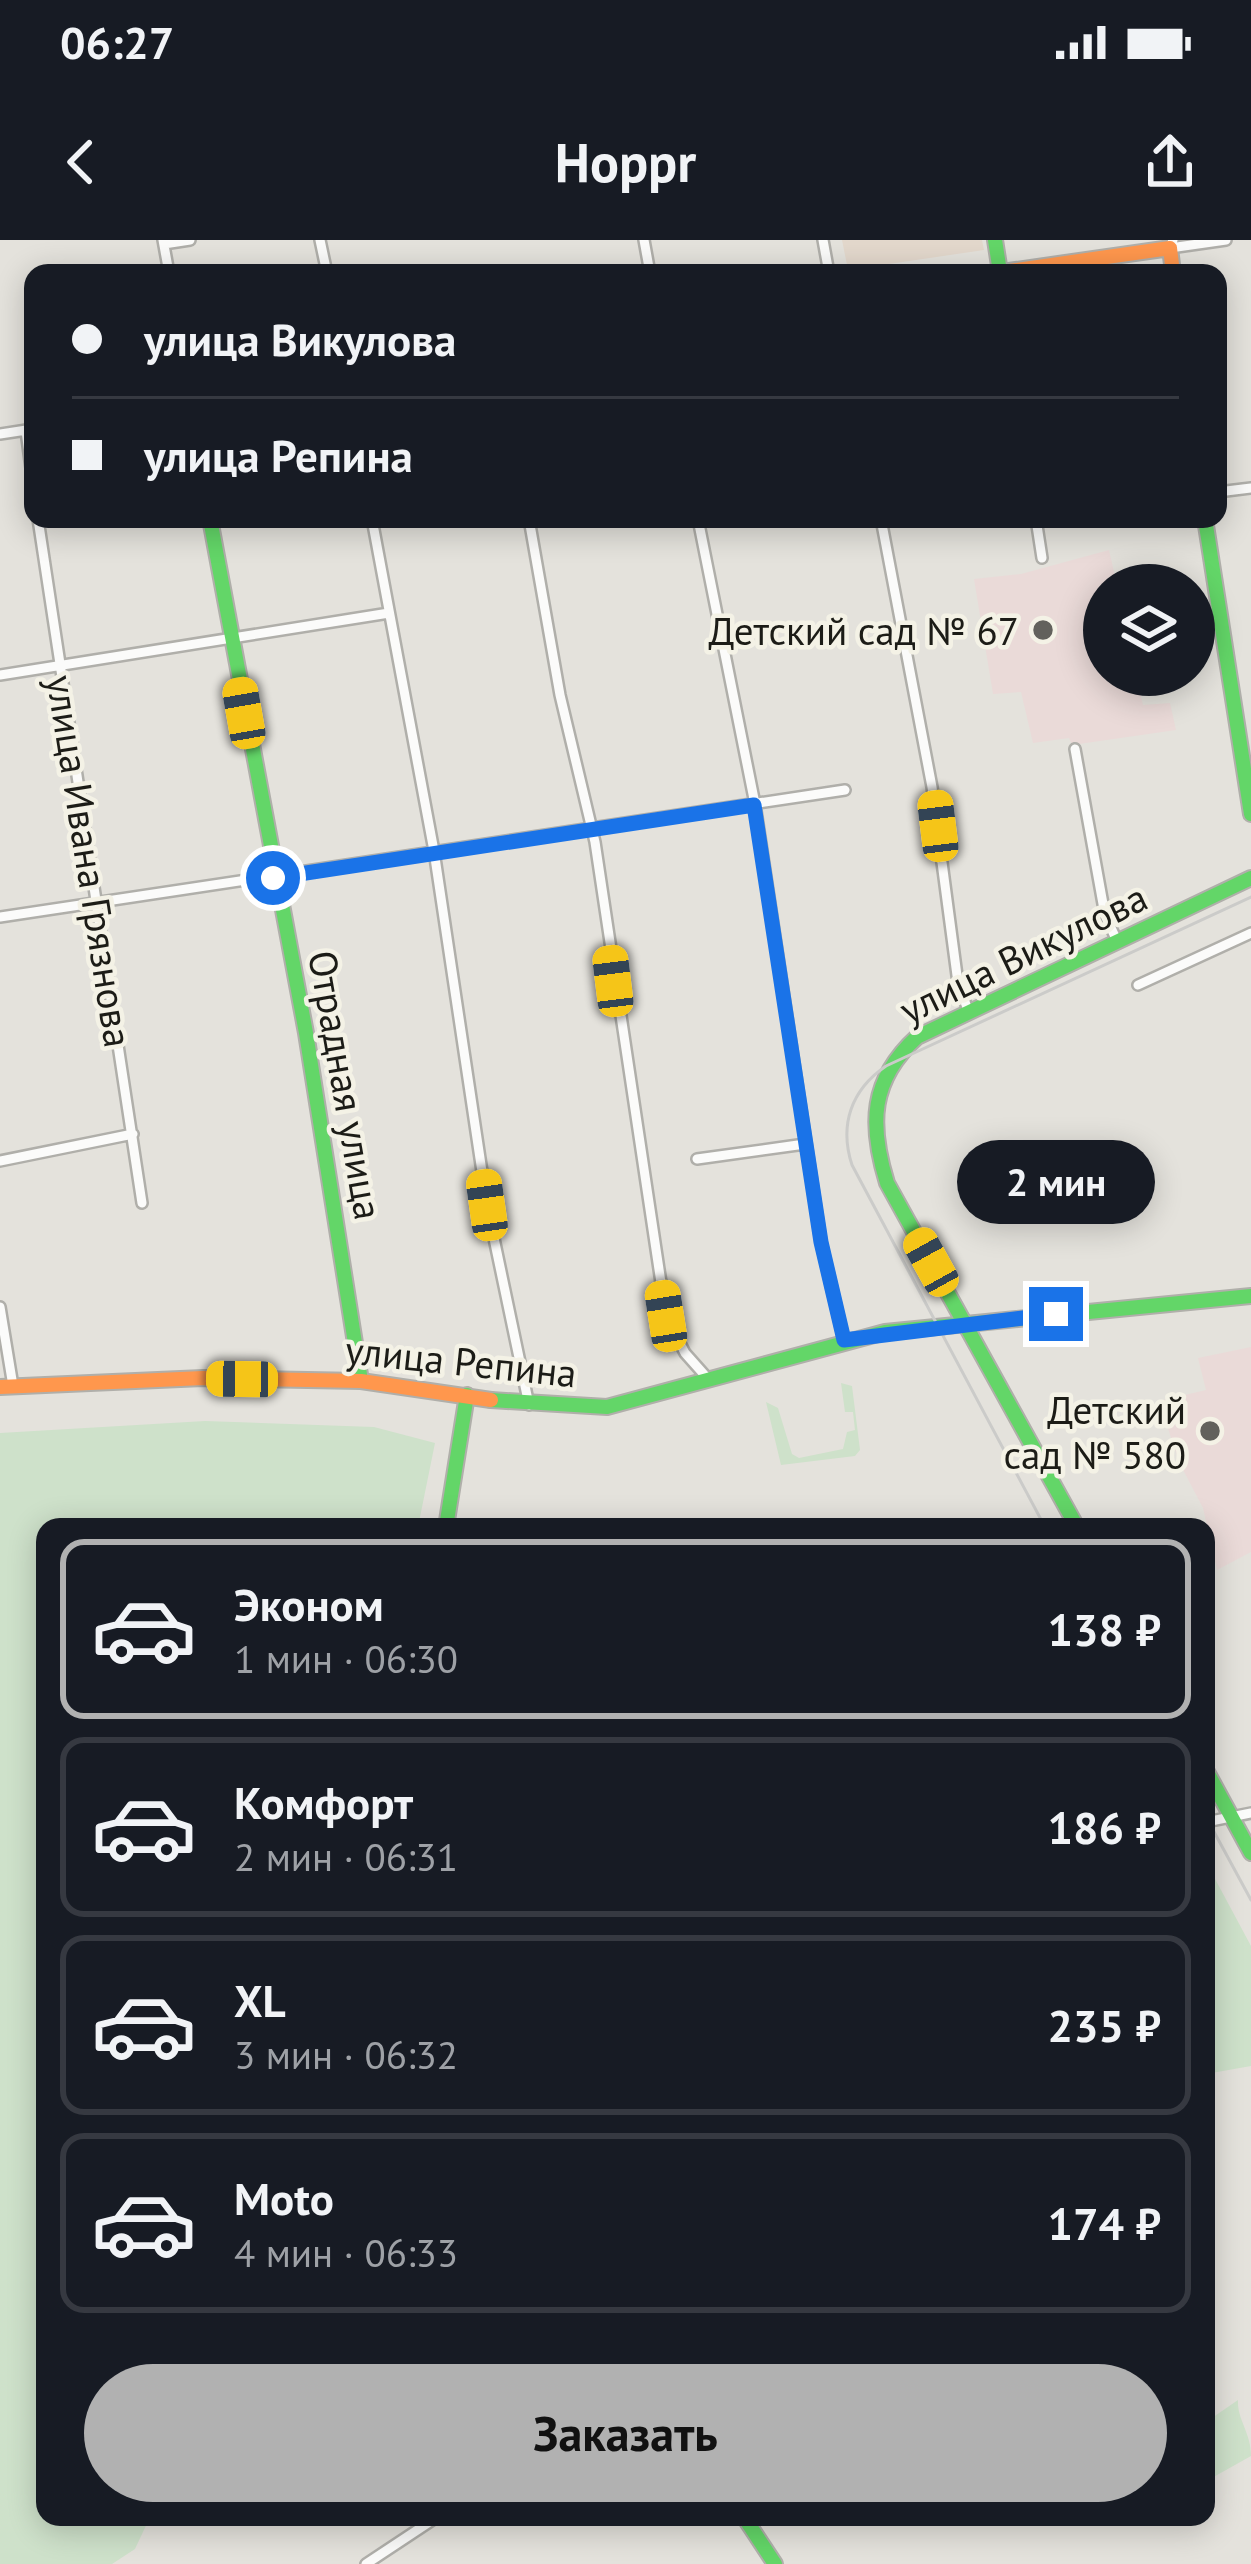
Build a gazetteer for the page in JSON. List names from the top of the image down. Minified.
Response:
{"streets":{"street":["улица Ивана Грязнова","улица Викулова","Отрадная улица","улица Репина"]},"crossings":[["улица Викулова","улица Репина"],["Отрадная улица","улица Репина"]],"places":["Детский сад № 67","Детский сад № 580"],"page":{"status":"06:27","header":"Hoppr","banner":["улица Викулова","улица Репина"],"bubble":"2 мин","list":[{"name":"Эконом","note":"1 мин · 06:30","value":"138 ₽"},{"name":"Комфорт","note":"2 мин · 06:31","value":"186 ₽"},{"name":"XL","note":"3 мин · 06:32","value":"235 ₽"},{"name":"Moto","note":"4 мин · 06:33","value":"174 ₽"}],"buttons":"Заказать"}}
